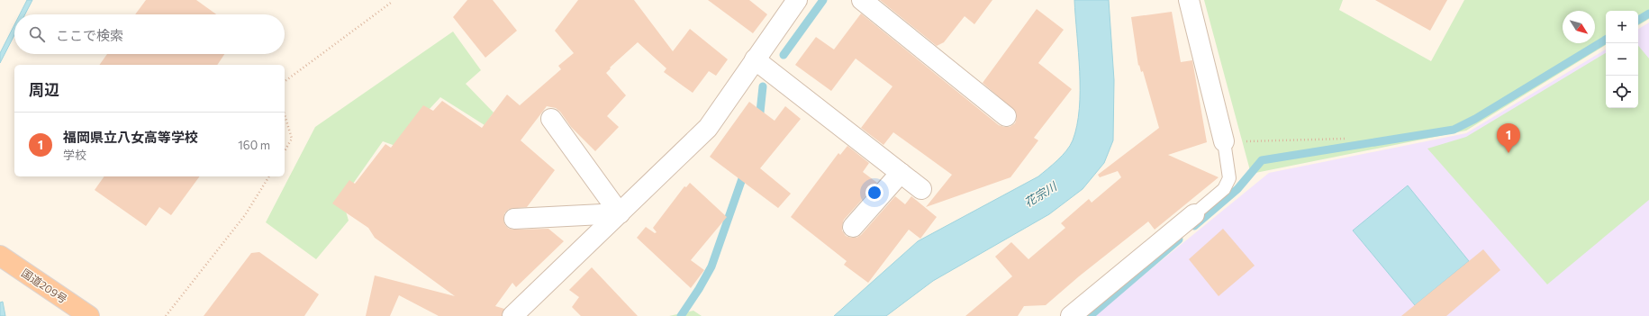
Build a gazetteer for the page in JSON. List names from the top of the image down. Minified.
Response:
{"streets":{"highway":["国道209号"]},"water":["花宗川"],"north":"bottom right","page":{"map_buttons":["+","−"],"search":"ここで検索","heading":"周辺","list":[{"mark":"1","name":"福岡県立八女高等学校","note":"学校","value":"160 m"}],"pins":"1"}}
